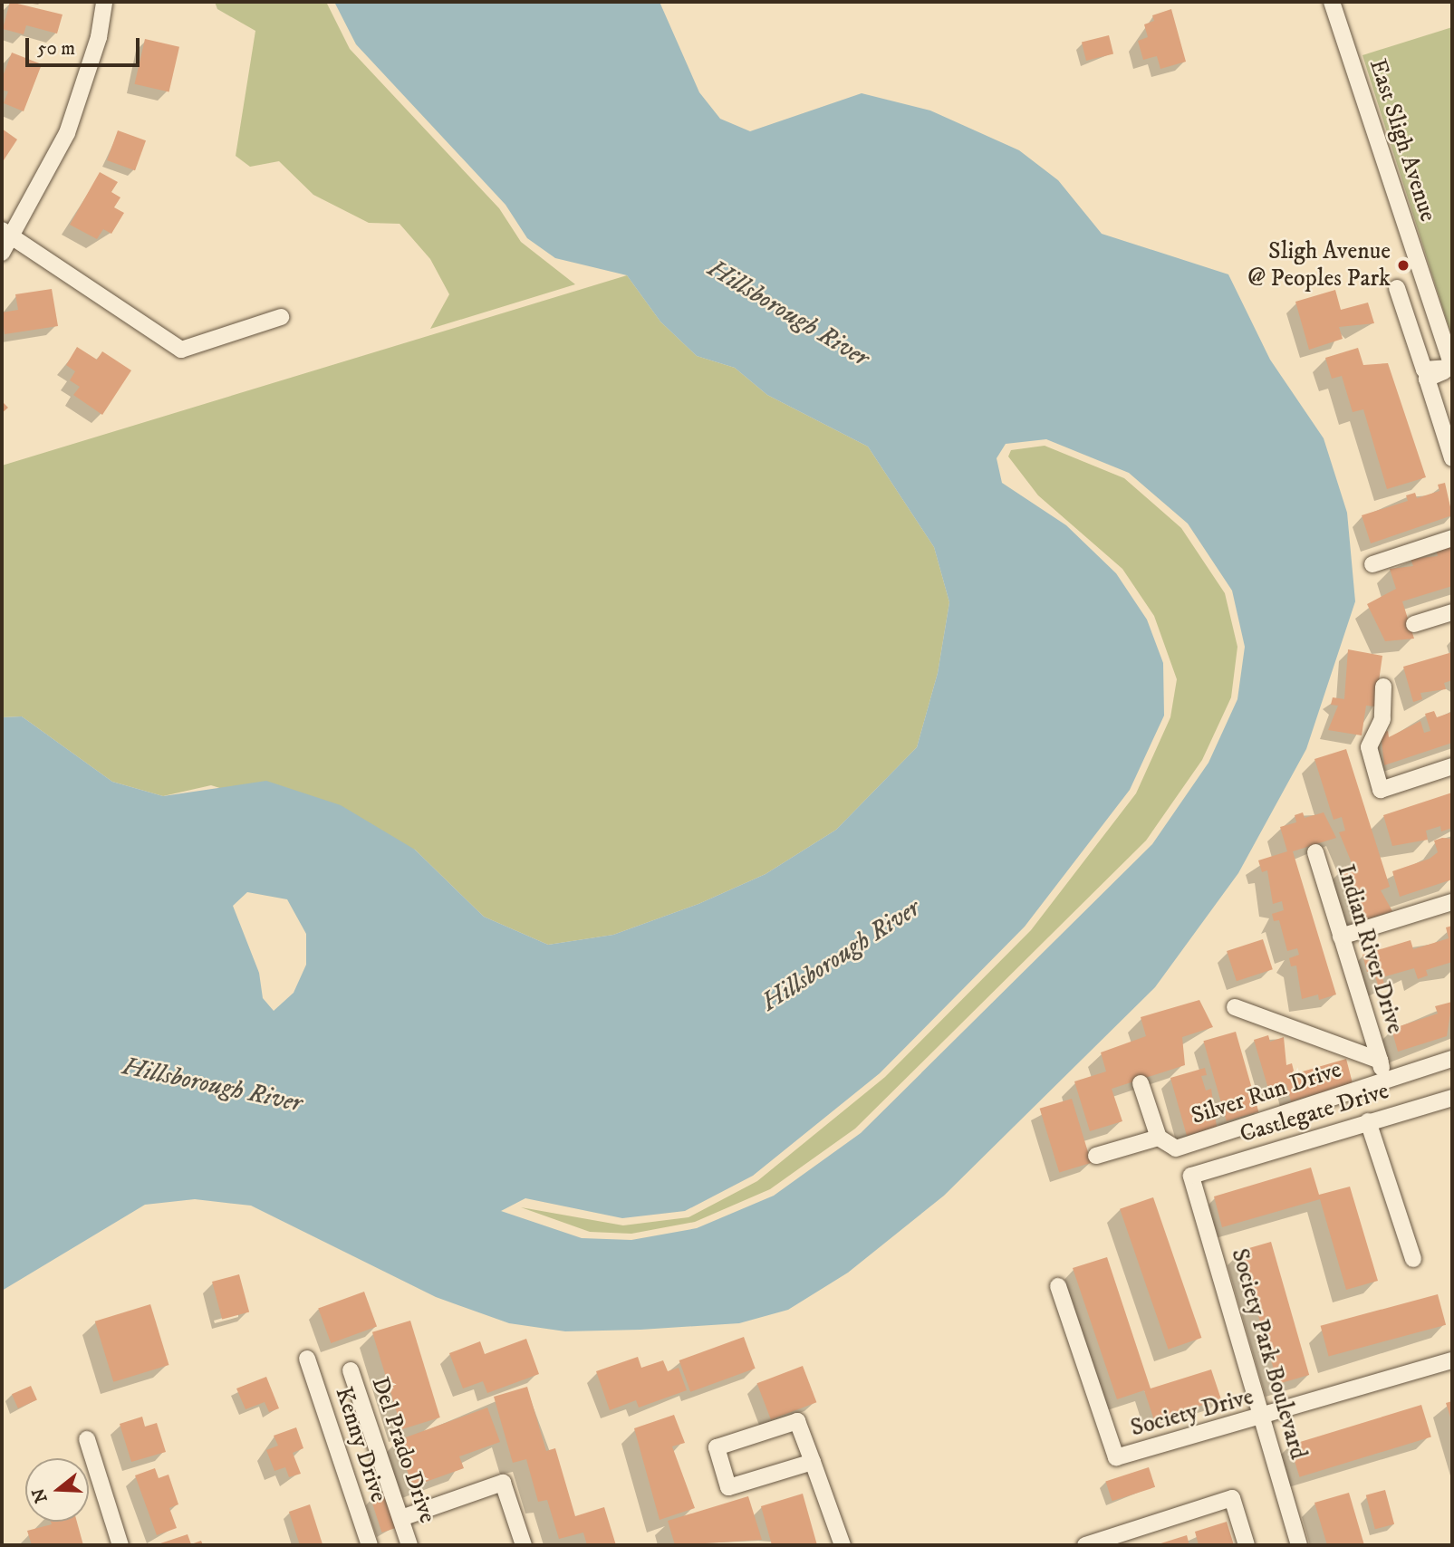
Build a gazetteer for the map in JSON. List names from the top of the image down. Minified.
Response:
{"streets":{"street":["East Sligh Avenue","Indian River Drive","Silver Run Drive","Castlegate Drive","Society Park Boulevard","Society Drive","Kenny Drive","Del Prado Drive"]},"crossings":[["Indian River Drive","Silver Run Drive"],["Castlegate Drive","Society Park Boulevard"],["Society Park Boulevard","Society Drive"]],"water":["Hillsborough River"],"places":["Sligh Avenue @ Peoples Park"],"scale_bar":"50 m","north":"left"}
